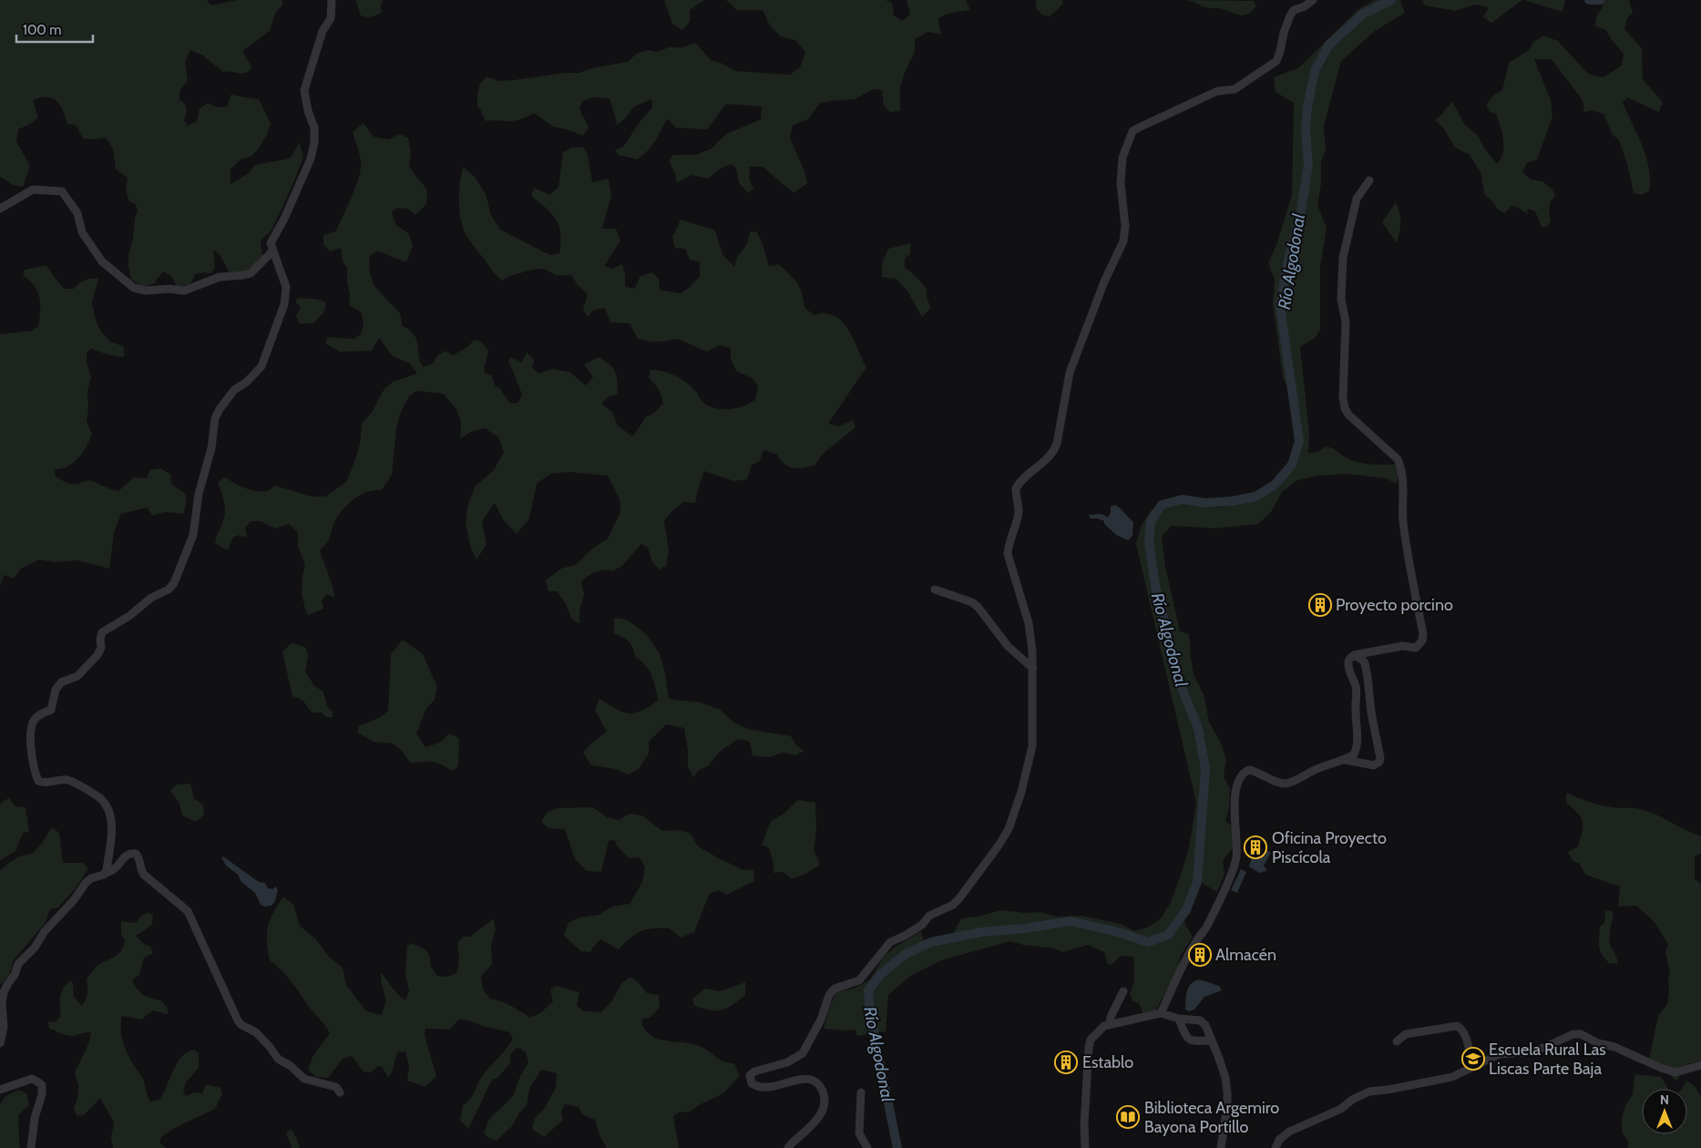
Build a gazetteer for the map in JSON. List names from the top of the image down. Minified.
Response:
{"water":["Río Algodonal"],"places":{"building":["Proyecto porcino","Oficina Proyecto Piscícola","Almacén","Establo"],"school or university":["Escuela Rural Las Liscas Parte Baja"],"library":["Biblioteca Argemiro Bayona Portillo"]},"scale_bar":"100 m","north":"top"}
